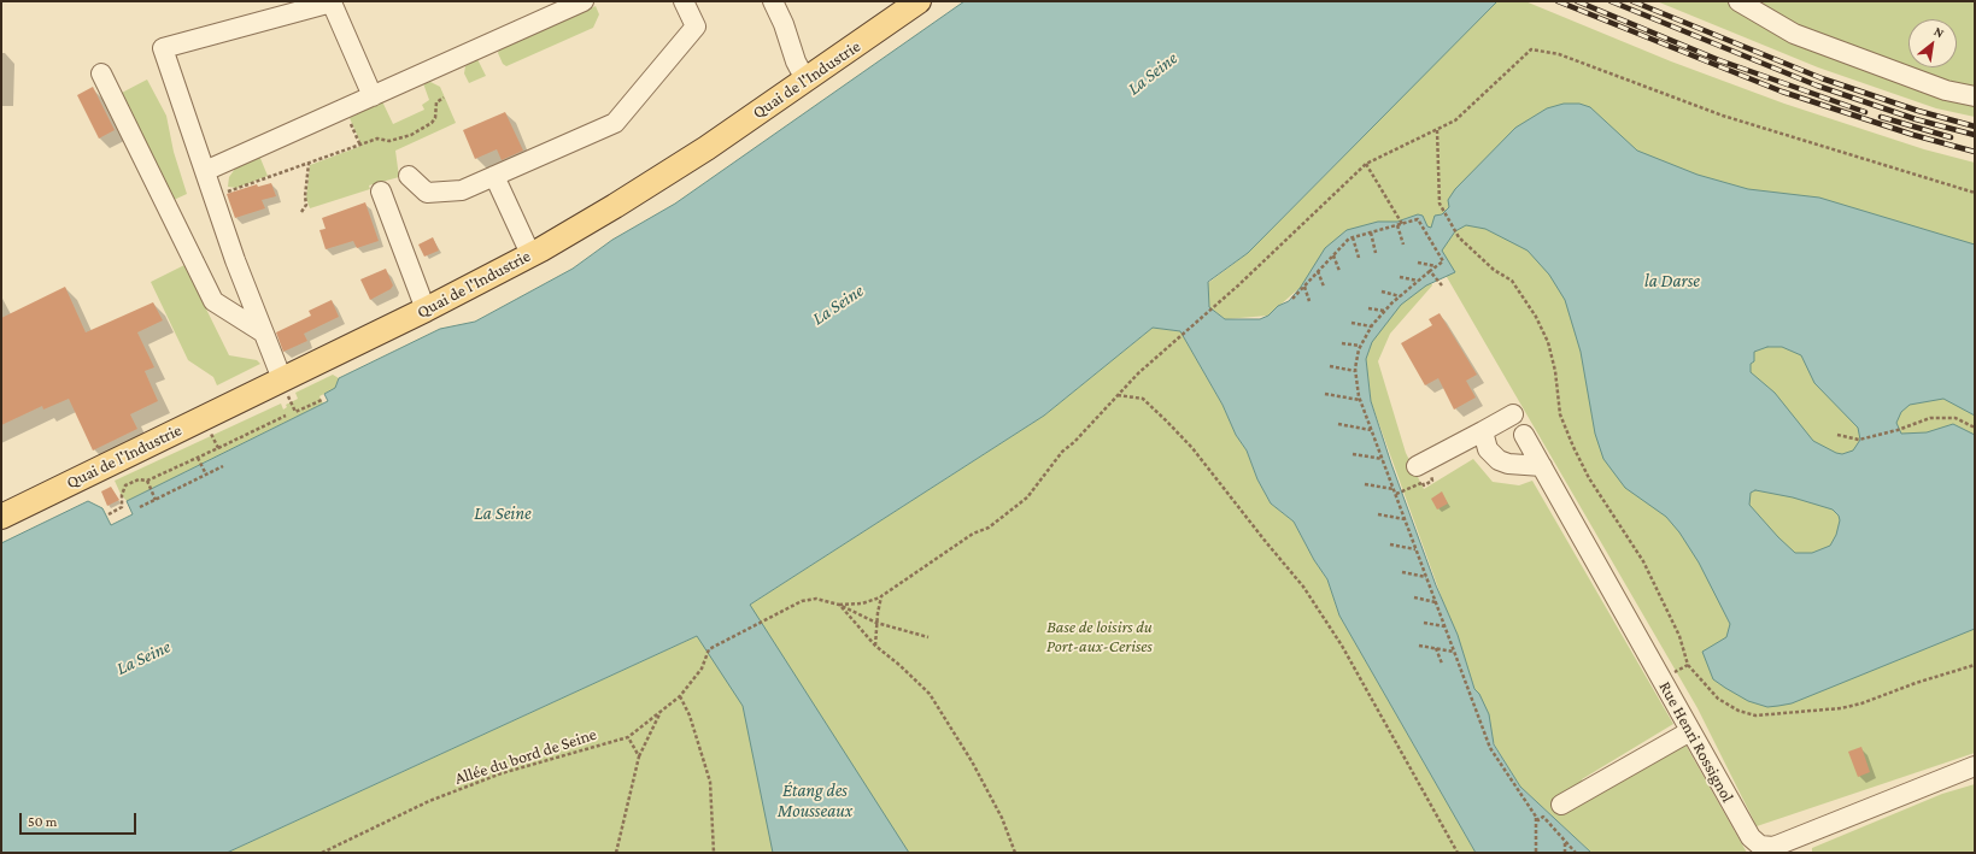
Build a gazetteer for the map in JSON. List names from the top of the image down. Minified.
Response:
{"streets":{"main road":["Quai de l'Industrie"],"street":["Rue Henri Rossignol"],"path":["Allée du bord de Seine"]},"water":["La Seine","la Darse","Étang des Mousseaux"],"parks":["Base de loisirs du Port-aux-Cerises"],"scale_bar":"50 m","north":"top right"}
